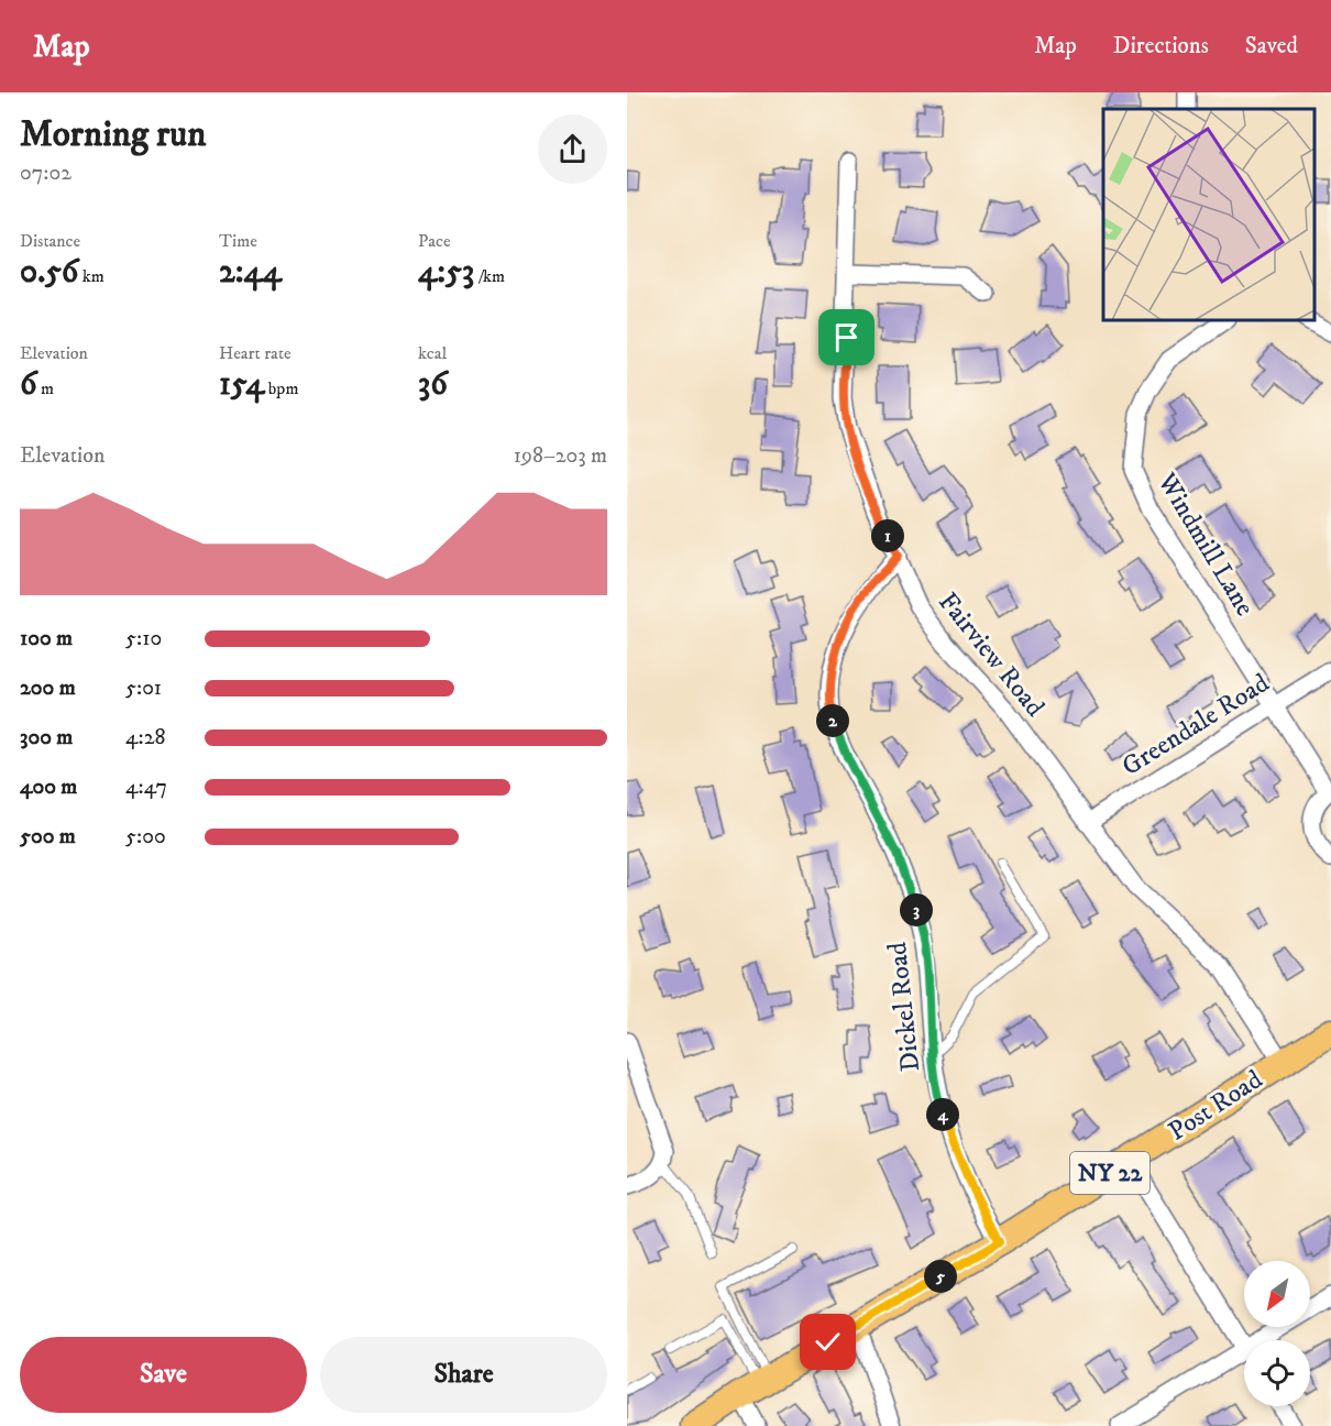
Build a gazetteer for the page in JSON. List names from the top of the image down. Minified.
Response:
{"streets":{"main road":["Post Road","NY 22"],"street":["Windmill Lane","Fairview Road","Greendale Road","Dickel Road"]},"crossings":[["Windmill Lane","Greendale Road"],["Fairview Road","Greendale Road"],["Fairview Road","Dickel Road"],["Fairview Road","Post Road"],["Dickel Road","Post Road"],["Post Road","NY 22"]],"north":"bottom left","page":{"header":"Map","nav":["Map","Directions","Saved"],"heading":["Morning run","07:02"],"stats":[["Distance","0.56 km"],["Time","2:44"],["Pace","4:53 /km"],["Elevation","6 m"],["Heart rate","154 bpm"],["kcal","36"]],"chart":["Elevation","198–203 m"],"pins":["1","2","3","4","5"],"list":[{"name":"100 m","note":"5:10"},{"name":"200 m","note":"5:01"},{"name":"300 m","note":"4:28"},{"name":"400 m","note":"4:47"},{"name":"500 m","note":"5:00"}],"buttons":["Save","Share"]}}
